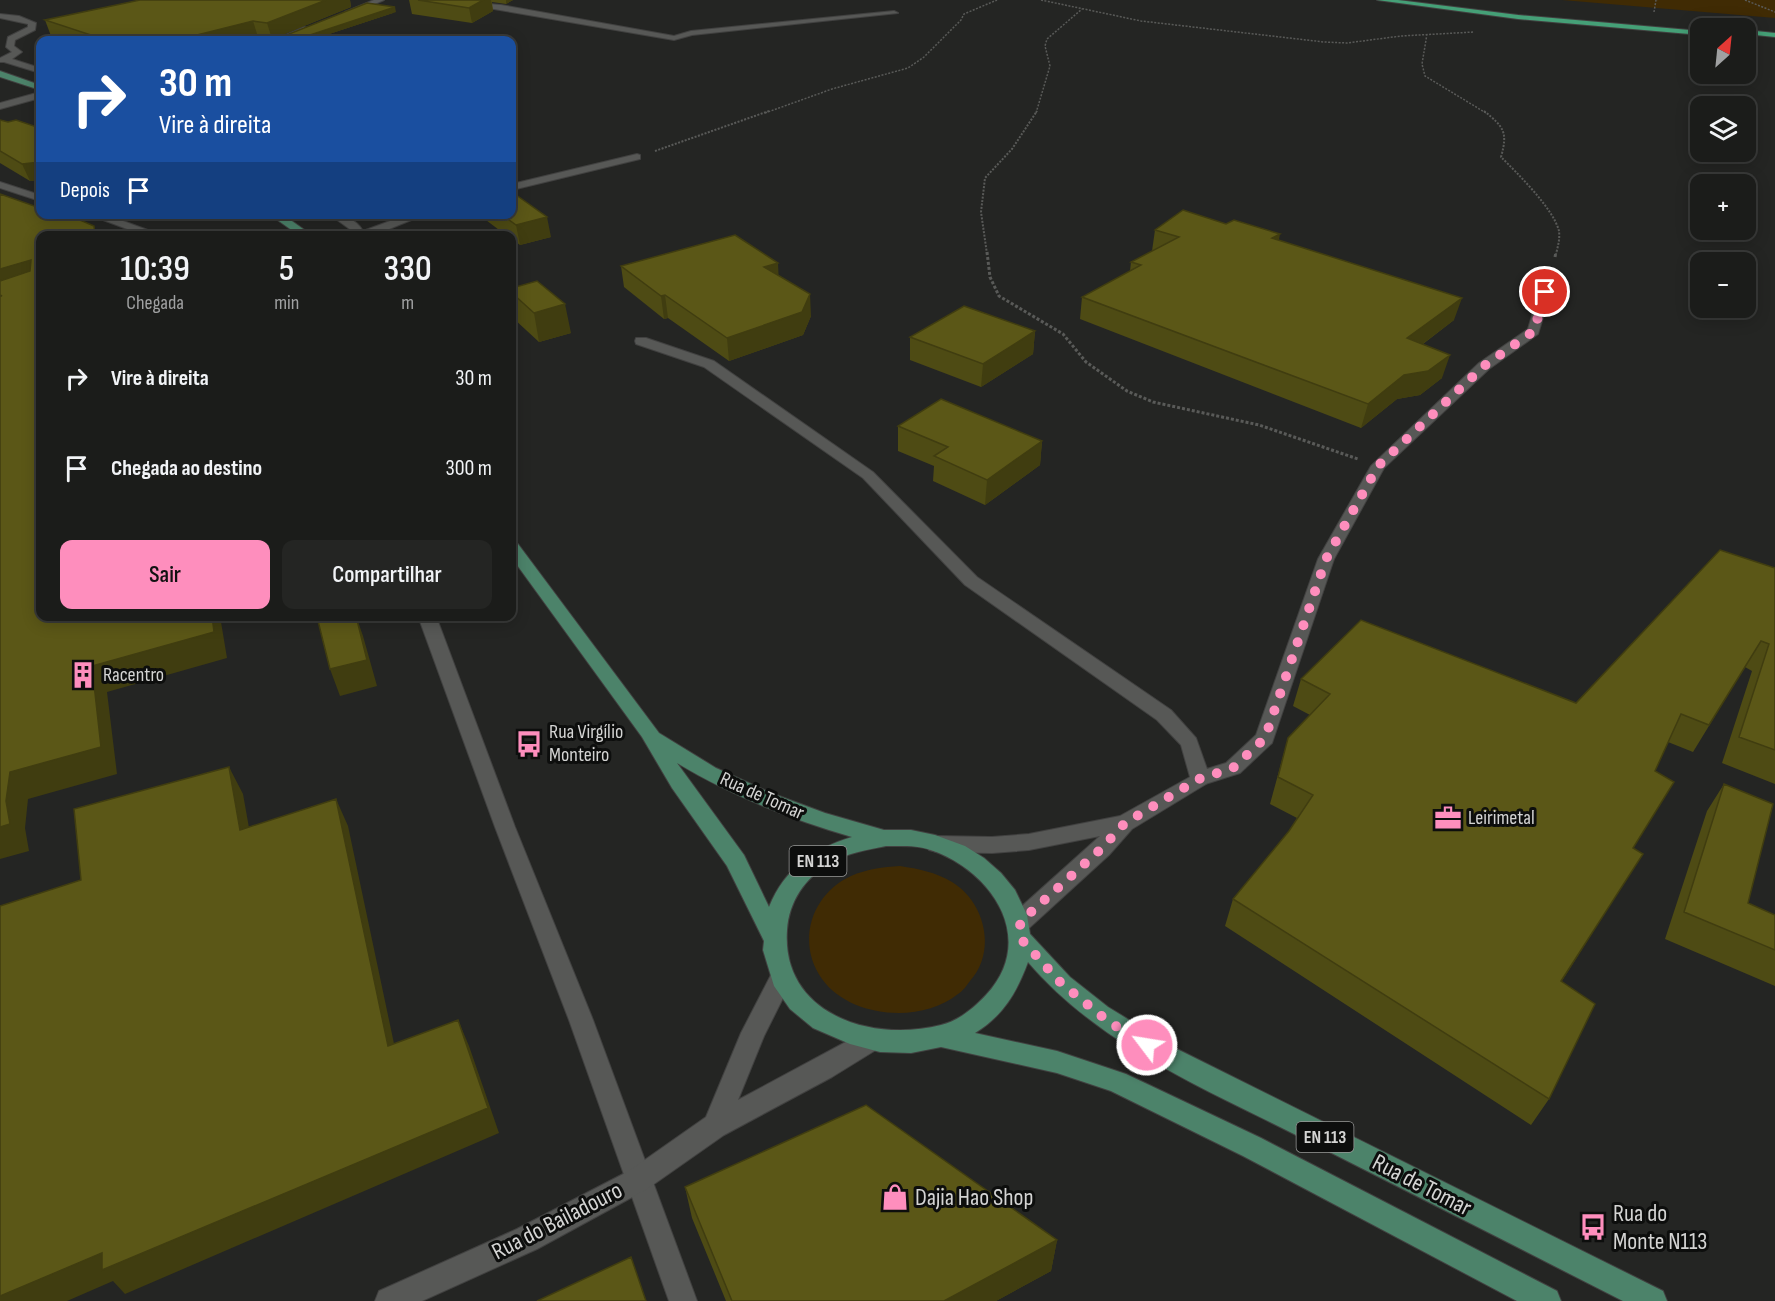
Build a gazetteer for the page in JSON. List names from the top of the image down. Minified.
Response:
{"streets":{"main road":["Rua de Tomar","EN 113"],"street":["Rua do Bailadouro"]},"crossings":[["Rua de Tomar","Rua do Bailadouro"]],"places":{"building":["Racentro"],"bus stop":["Rua Virgílio Monteiro","Rua do Monte N113"],"office":["Leirimetal"],"shop":["Dajia Hao Shop"]},"north":"top right","page":{"map_buttons":["+","−"],"turn":["30 m","Vire à direita"],"then":"Depois","eta":["10:39","Chegada","5","min","330","m"],"list":[{"name":"Vire à direita","value":"30 m"},{"name":"Chegada ao destino","value":"300 m"}],"buttons":["Sair","Compartilhar"]}}
